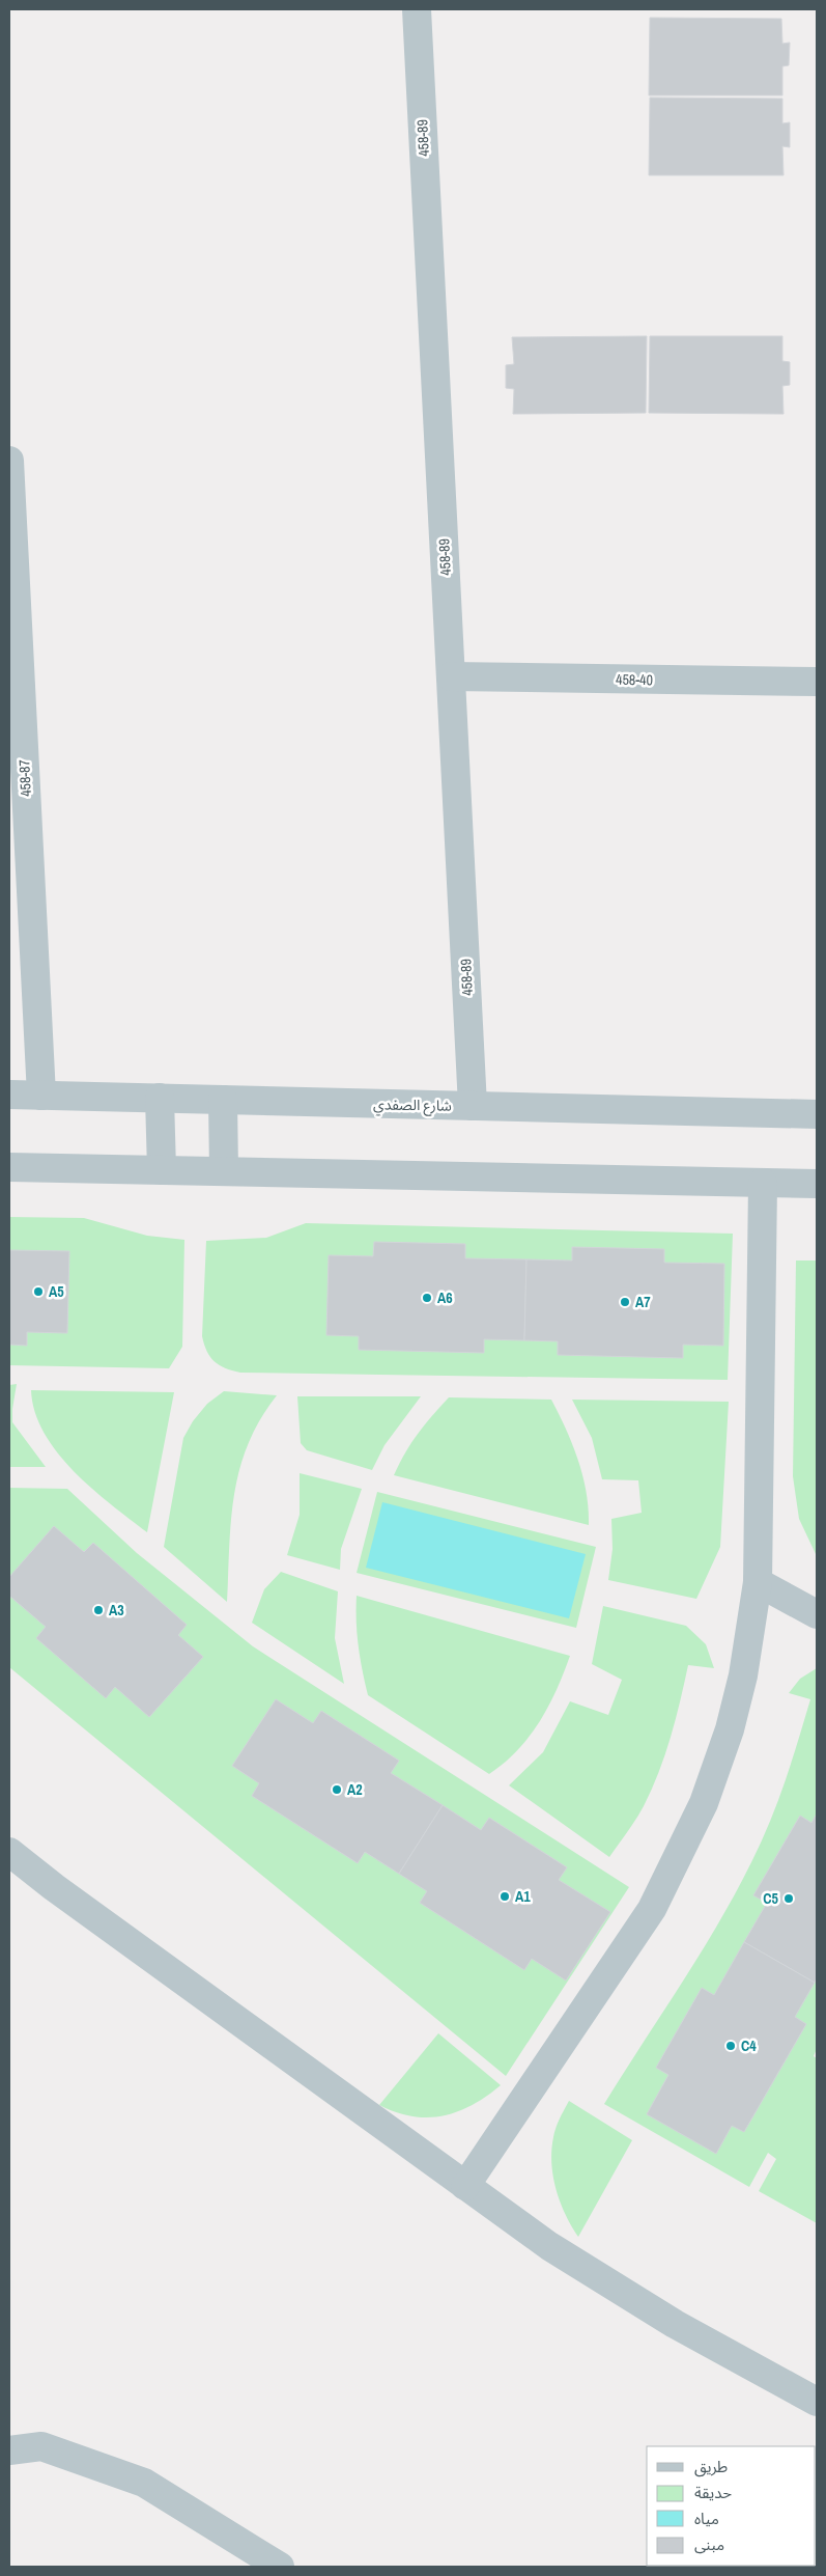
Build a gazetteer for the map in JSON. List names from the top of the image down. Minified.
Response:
{"streets":{"street":["458-89","458-40","458-87","شارع الصفدي"]},"crossings":[["458-89","458-40"],["458-89","شارع الصفدي"],["458-87","شارع الصفدي"]],"places":["A5","A6","A7","A3","A2","A1","C5","C4"],"legend":["طريق","حديقة","مياه","مبنى"]}
